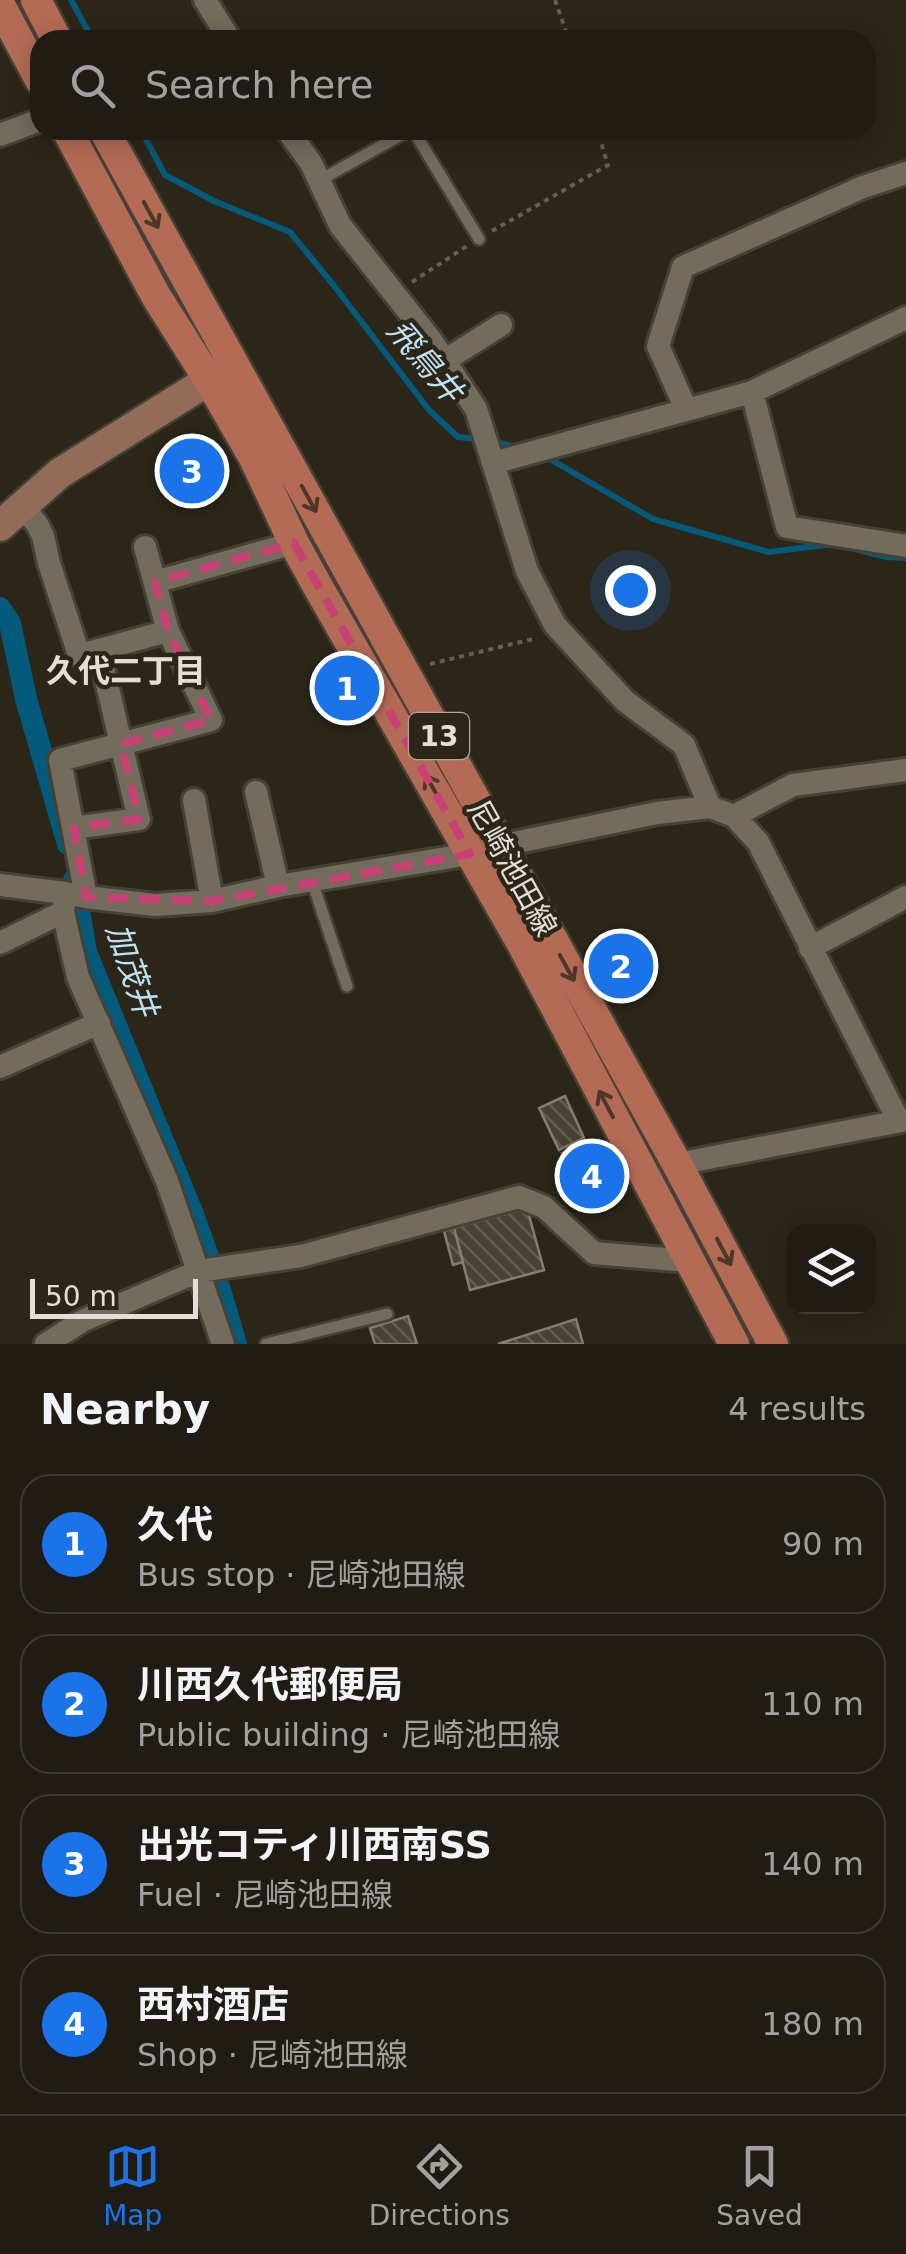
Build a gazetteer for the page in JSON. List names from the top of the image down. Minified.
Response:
{"streets":{"main road":["13","尼崎池田線"]},"districts":["久代二丁目"],"water":["飛鳥井","加茂井"],"scale_bar":"50 m","page":{"search":"Search here","pins":["3","1","2","4"],"scale":"50 m","heading":["Nearby","4 results"],"list":[{"mark":"1","name":"久代","note":"Bus stop · 尼崎池田線","value":"90 m"},{"mark":"2","name":"川西久代郵便局","note":"Public building · 尼崎池田線","value":"110 m"},{"mark":"3","name":"出光コティ川西南SS","note":"Fuel · 尼崎池田線","value":"140 m"},{"mark":"4","name":"西村酒店","note":"Shop · 尼崎池田線","value":"180 m"}],"nav":["Map","Directions","Saved"]}}
